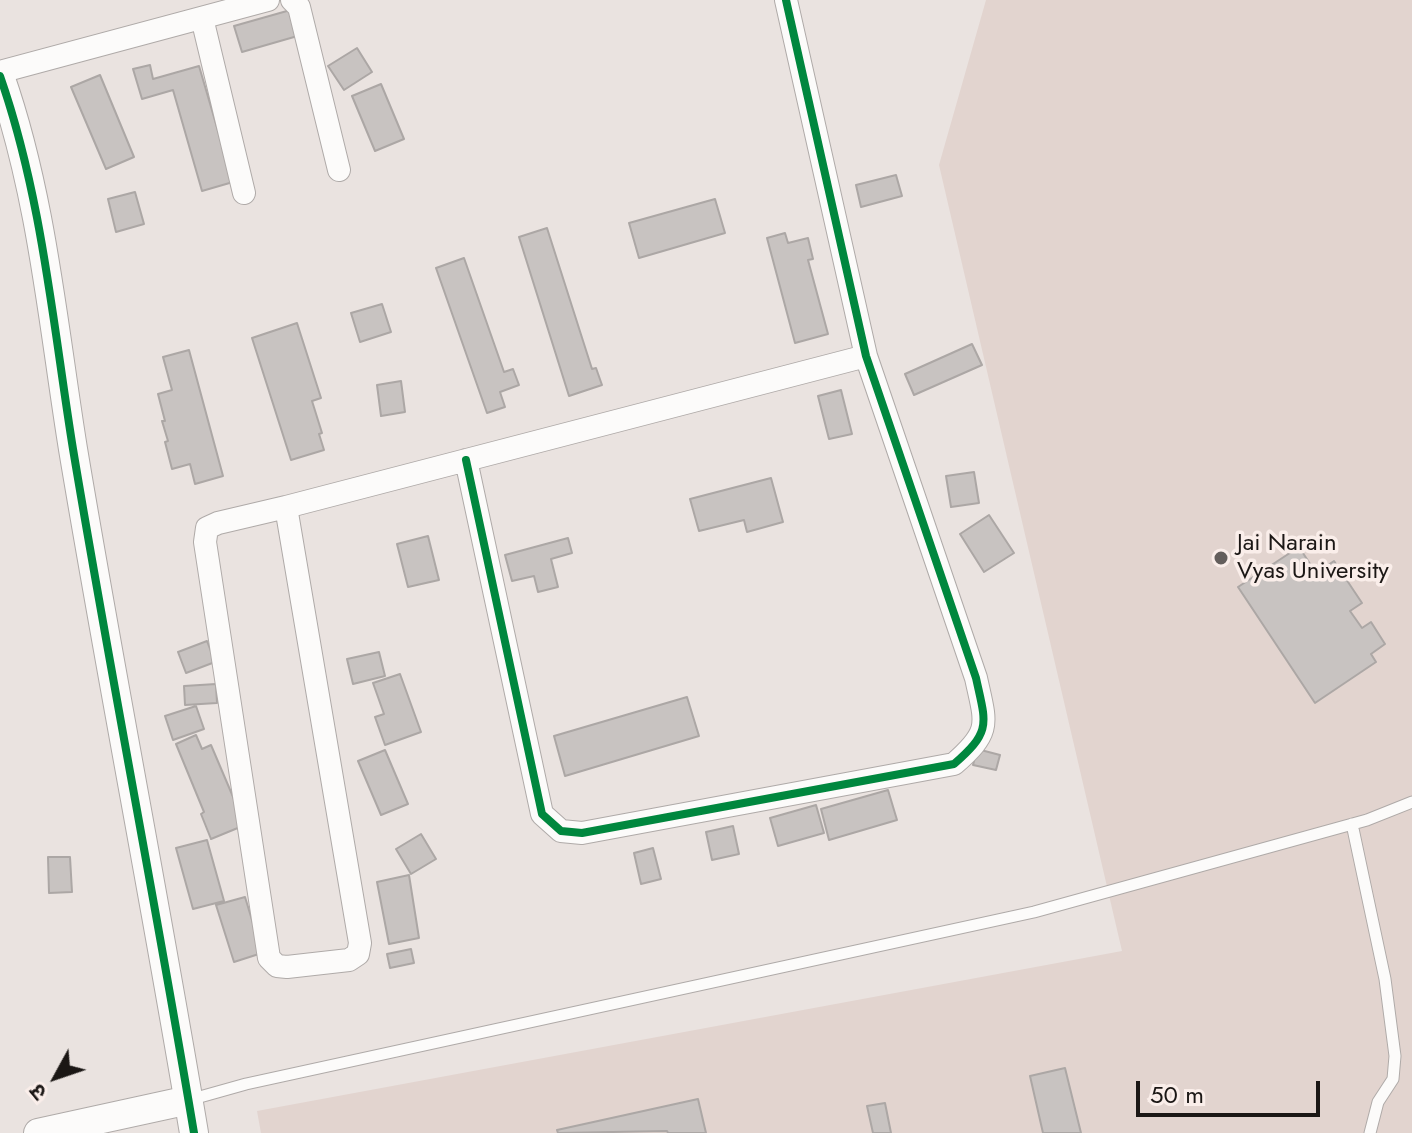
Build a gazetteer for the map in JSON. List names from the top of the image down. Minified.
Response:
{"places":["Jai Narain Vyas University"],"scale_bar":"50 m","north":"bottom left"}
